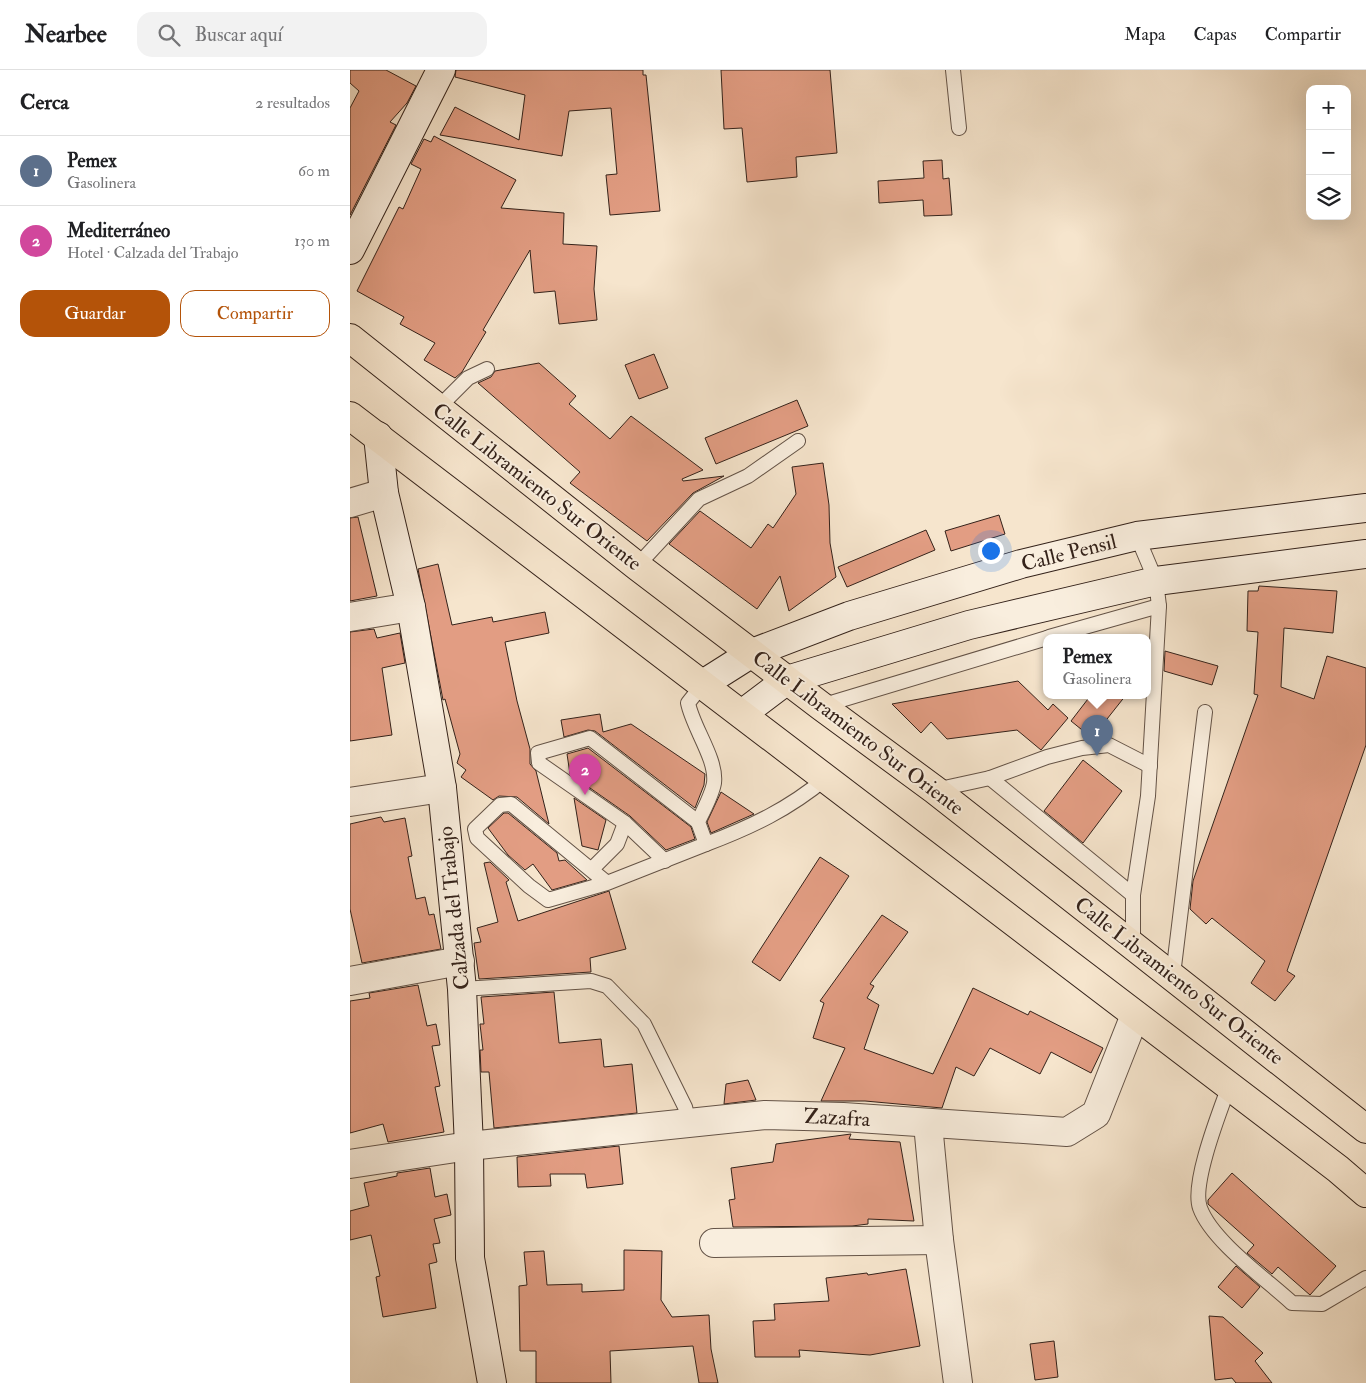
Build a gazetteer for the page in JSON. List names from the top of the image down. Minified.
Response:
{"streets":{"main road":["Calle Libramiento Sur Oriente"],"street":["Calle Pensil","Calzada del Trabajo","Zazafra"]},"crossings":[["Calle Libramiento Sur Oriente","Calle Pensil"],["Calzada del Trabajo","Zazafra"]],"page":{"header":"Nearbee","search":"Buscar aquí","nav":["Mapa","Capas","Compartir"],"heading":["Cerca","2 resultados"],"map_buttons":["+","−"],"list":[{"mark":"1","name":"Pemex","note":"Gasolinera","value":"60 m"},{"mark":"2","name":"Mediterráneo","note":"Hotel · Calzada del Trabajo","value":"130 m"}],"buttons":["Guardar","Compartir"],"popup":["Pemex","Gasolinera"],"pins":["1","2"]}}
